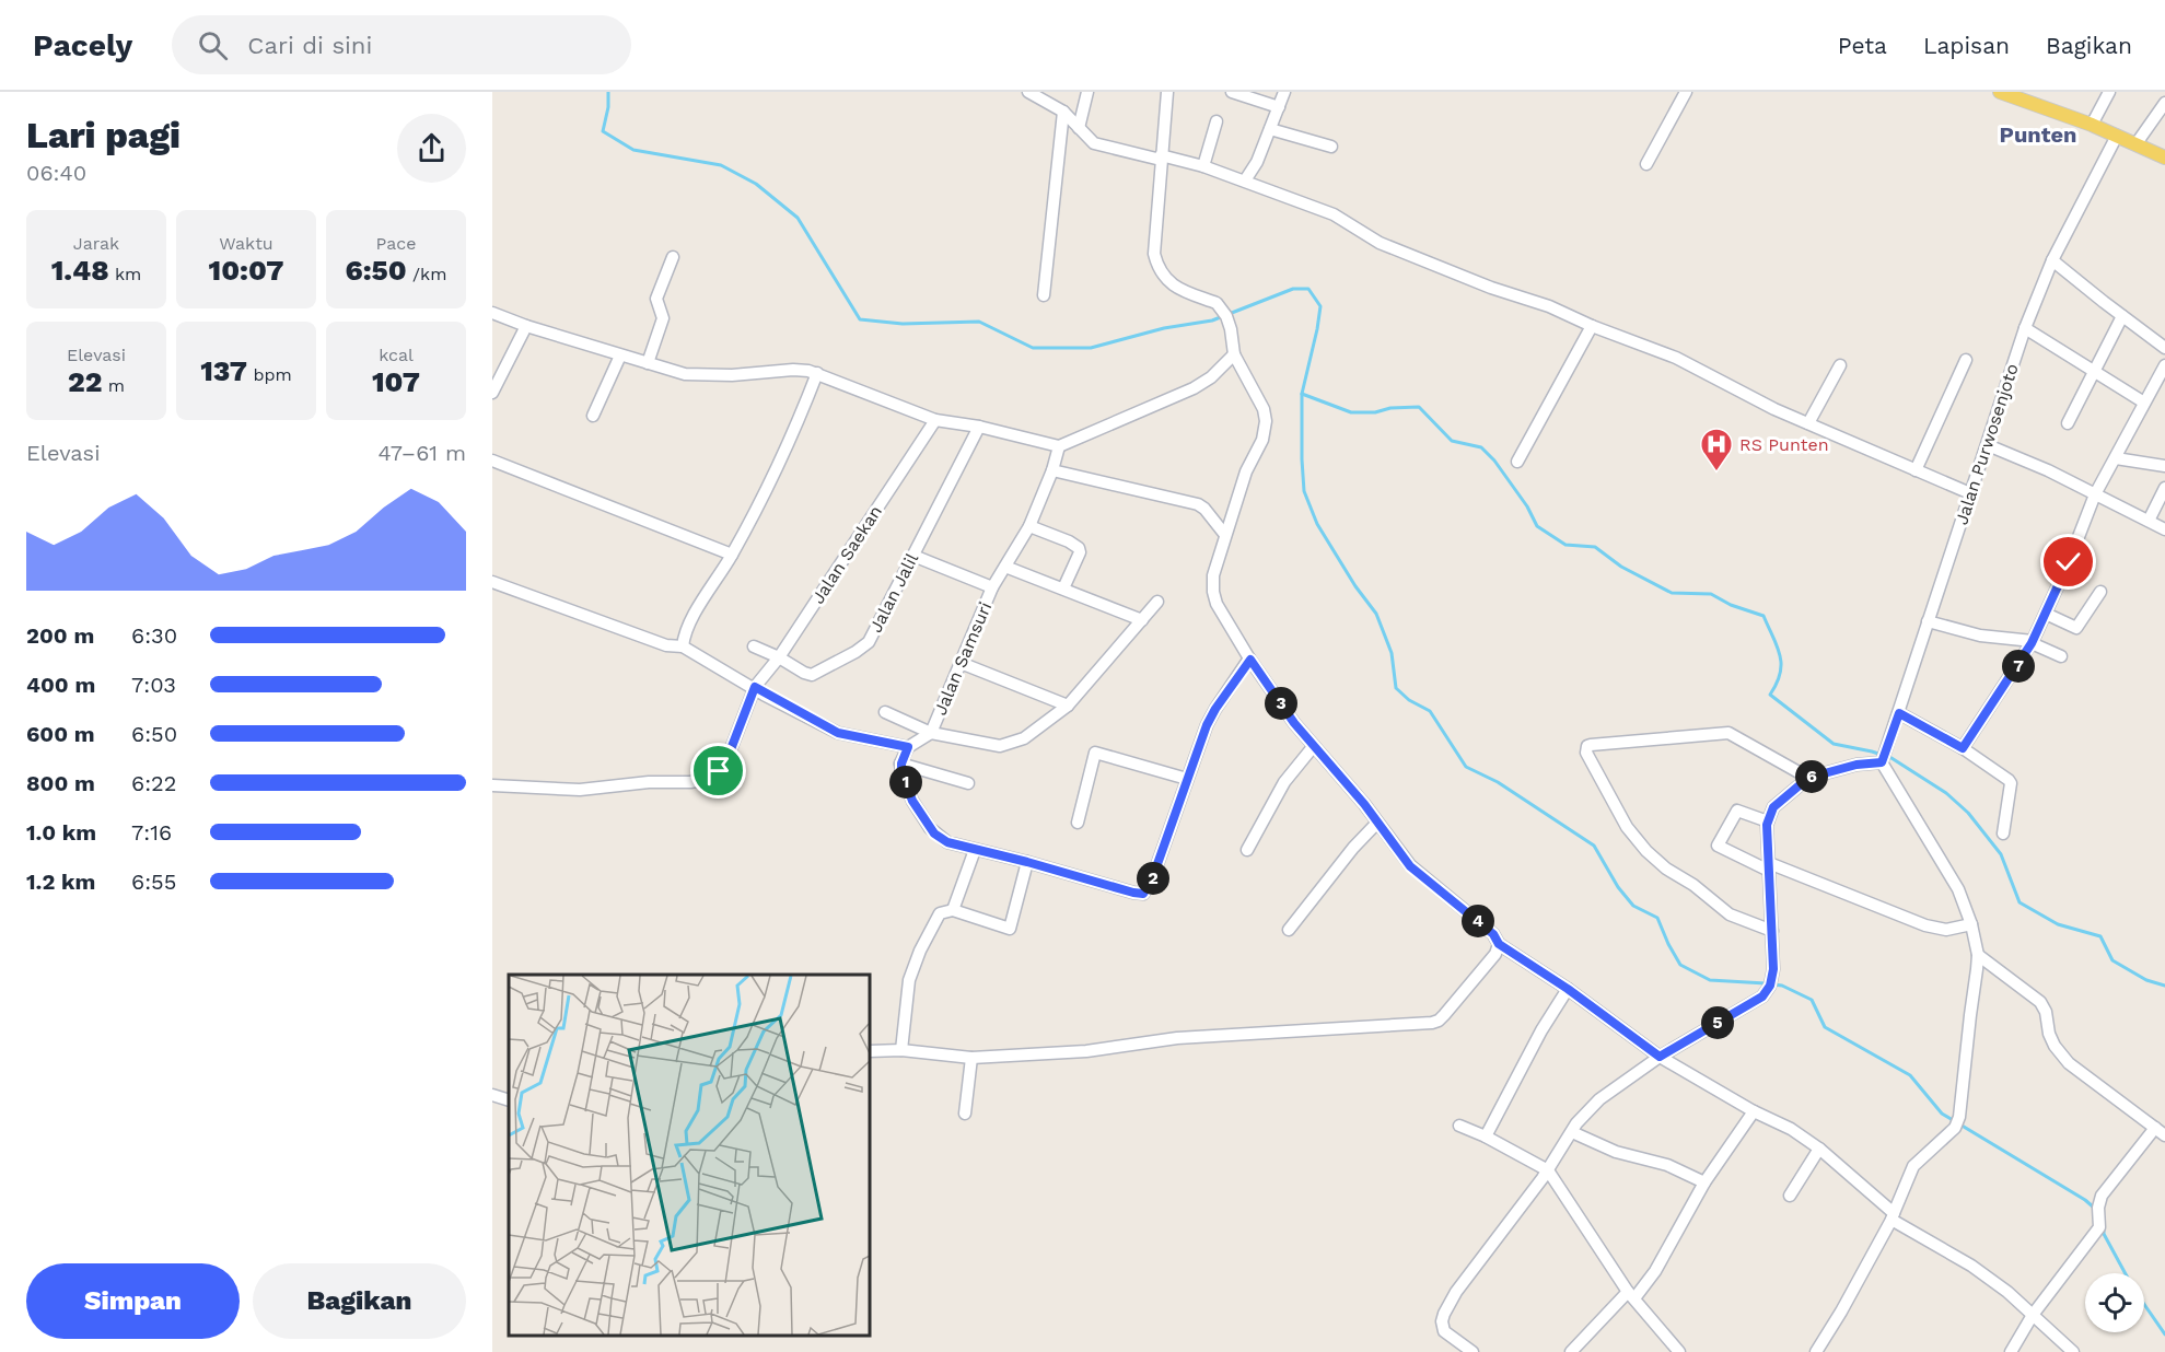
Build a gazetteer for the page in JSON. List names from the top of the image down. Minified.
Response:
{"streets":{"street":["Jalan Purwosenjoto","Jalan Saekan","Jalan Jalil","Jalan Samsuri"]},"crossings":[["Jalan Saekan","Jalan Jalil"]],"districts":["Punten"],"places":{"hospital":["RS Punten"]},"page":{"header":"Pacely","search":"Cari di sini","nav":["Peta","Lapisan","Bagikan"],"heading":["Lari pagi","06:40"],"stats":[["Jarak","1.48 km"],["Waktu","10:07"],["Pace","6:50 /km"],["Elevasi","22 m"],["137 bpm"],["kcal","107"]],"chart":["Elevasi","47–61 m"],"list":[{"name":"200 m","note":"6:30"},{"name":"400 m","note":"7:03"},{"name":"600 m","note":"6:50"},{"name":"800 m","note":"6:22"},{"name":"1.0 km","note":"7:16"},{"name":"1.2 km","note":"6:55"}],"pins":["7","3","6","1","2","4","5"],"buttons":["Simpan","Bagikan"]}}
